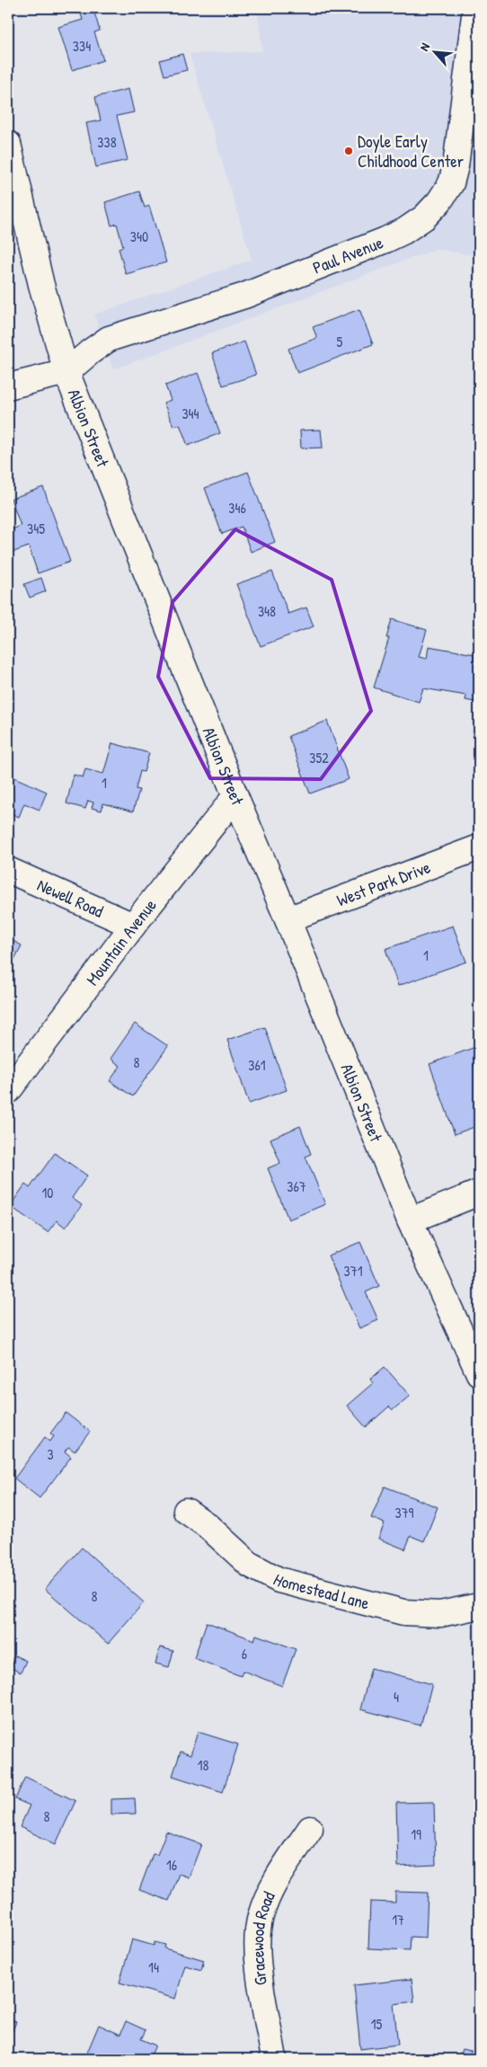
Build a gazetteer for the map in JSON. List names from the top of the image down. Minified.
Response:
{"streets":{"main road":["Paul Avenue","Albion Street","West Park Drive","Newell Road","Mountain Avenue","Homestead Lane","Gracewood Road"]},"crossings":[["Paul Avenue","Albion Street"],["Albion Street","West Park Drive"],["Albion Street","Mountain Avenue"],["Newell Road","Mountain Avenue"]],"places":["Doyle Early Childhood Center"],"house_numbers":["334","338","340","5","344","346","345","348","352","1","1","8","361","367","10","371","3","379","8","6","4","18","8","19","16","17","14","15"],"north":"top left"}
